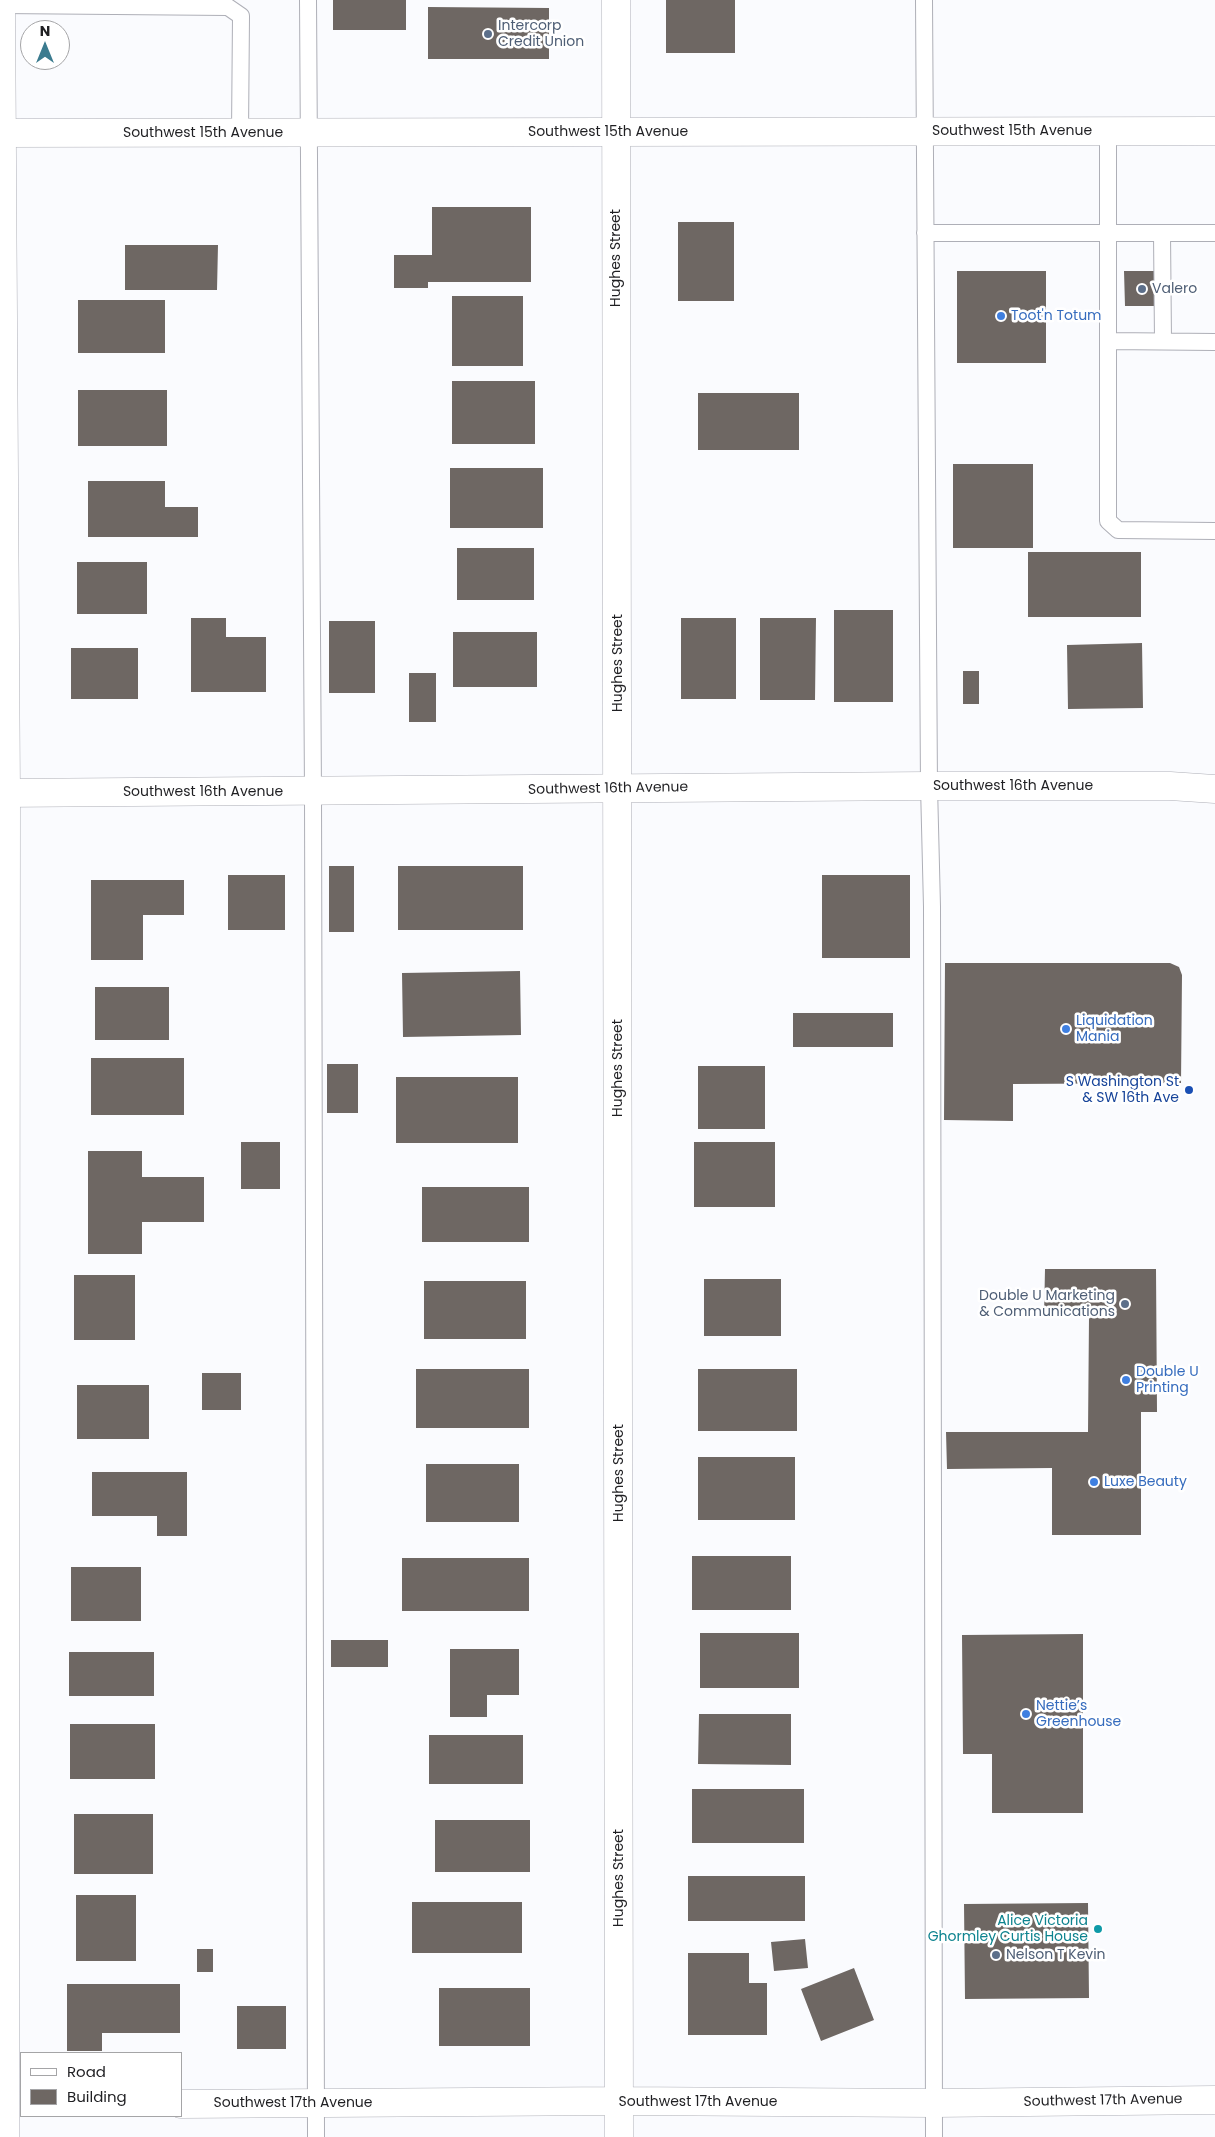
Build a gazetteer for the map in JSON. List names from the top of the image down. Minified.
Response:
{"streets":{"street":["Southwest 15th Avenue","Hughes Street","Southwest 16th Avenue","Southwest 17th Avenue"]},"crossings":[["Southwest 15th Avenue","Hughes Street"],["Hughes Street","Southwest 16th Avenue"],["Hughes Street","Southwest 17th Avenue"]],"places":["Intercorp Credit Union","Valero","Toot'n Totum","Liquidation Mania","S Washington St & SW 16th Ave","Double U Marketing & Communications","Double U Printing","Luxe Beauty","Nettie’s Greenhouse","Alice Victoria Ghormley Curtis House","Nelson T Kevin"],"legend":["Road","Building"],"north":"top"}
